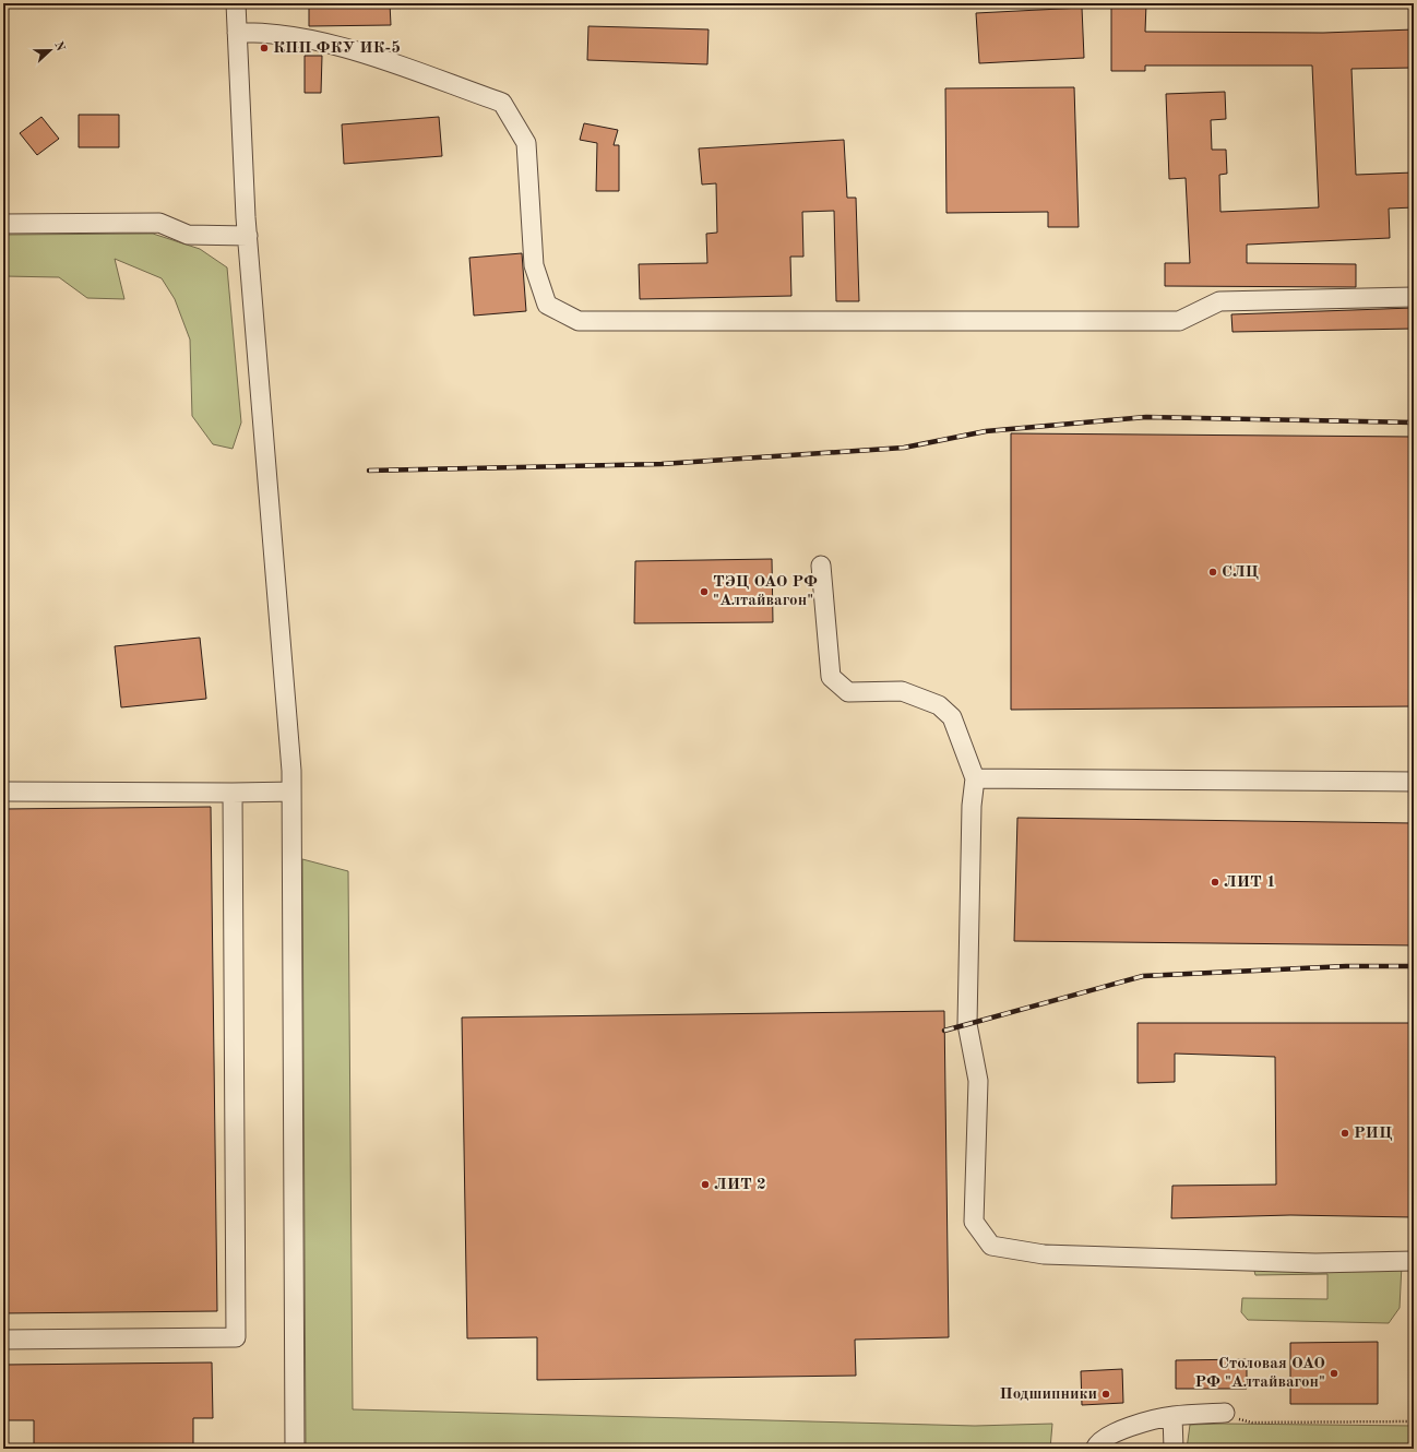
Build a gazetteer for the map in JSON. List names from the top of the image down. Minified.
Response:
{"places":["КПП ФКУ ИК-5","СЛЦ","ТЭЦ ОАО РФ \"Алтайвагон\"","ЛИТ 1","РИЦ","ЛИТ 2","Столовая ОАО РФ \"Алтайвагон\"","Подшипники"],"north":"right"}
